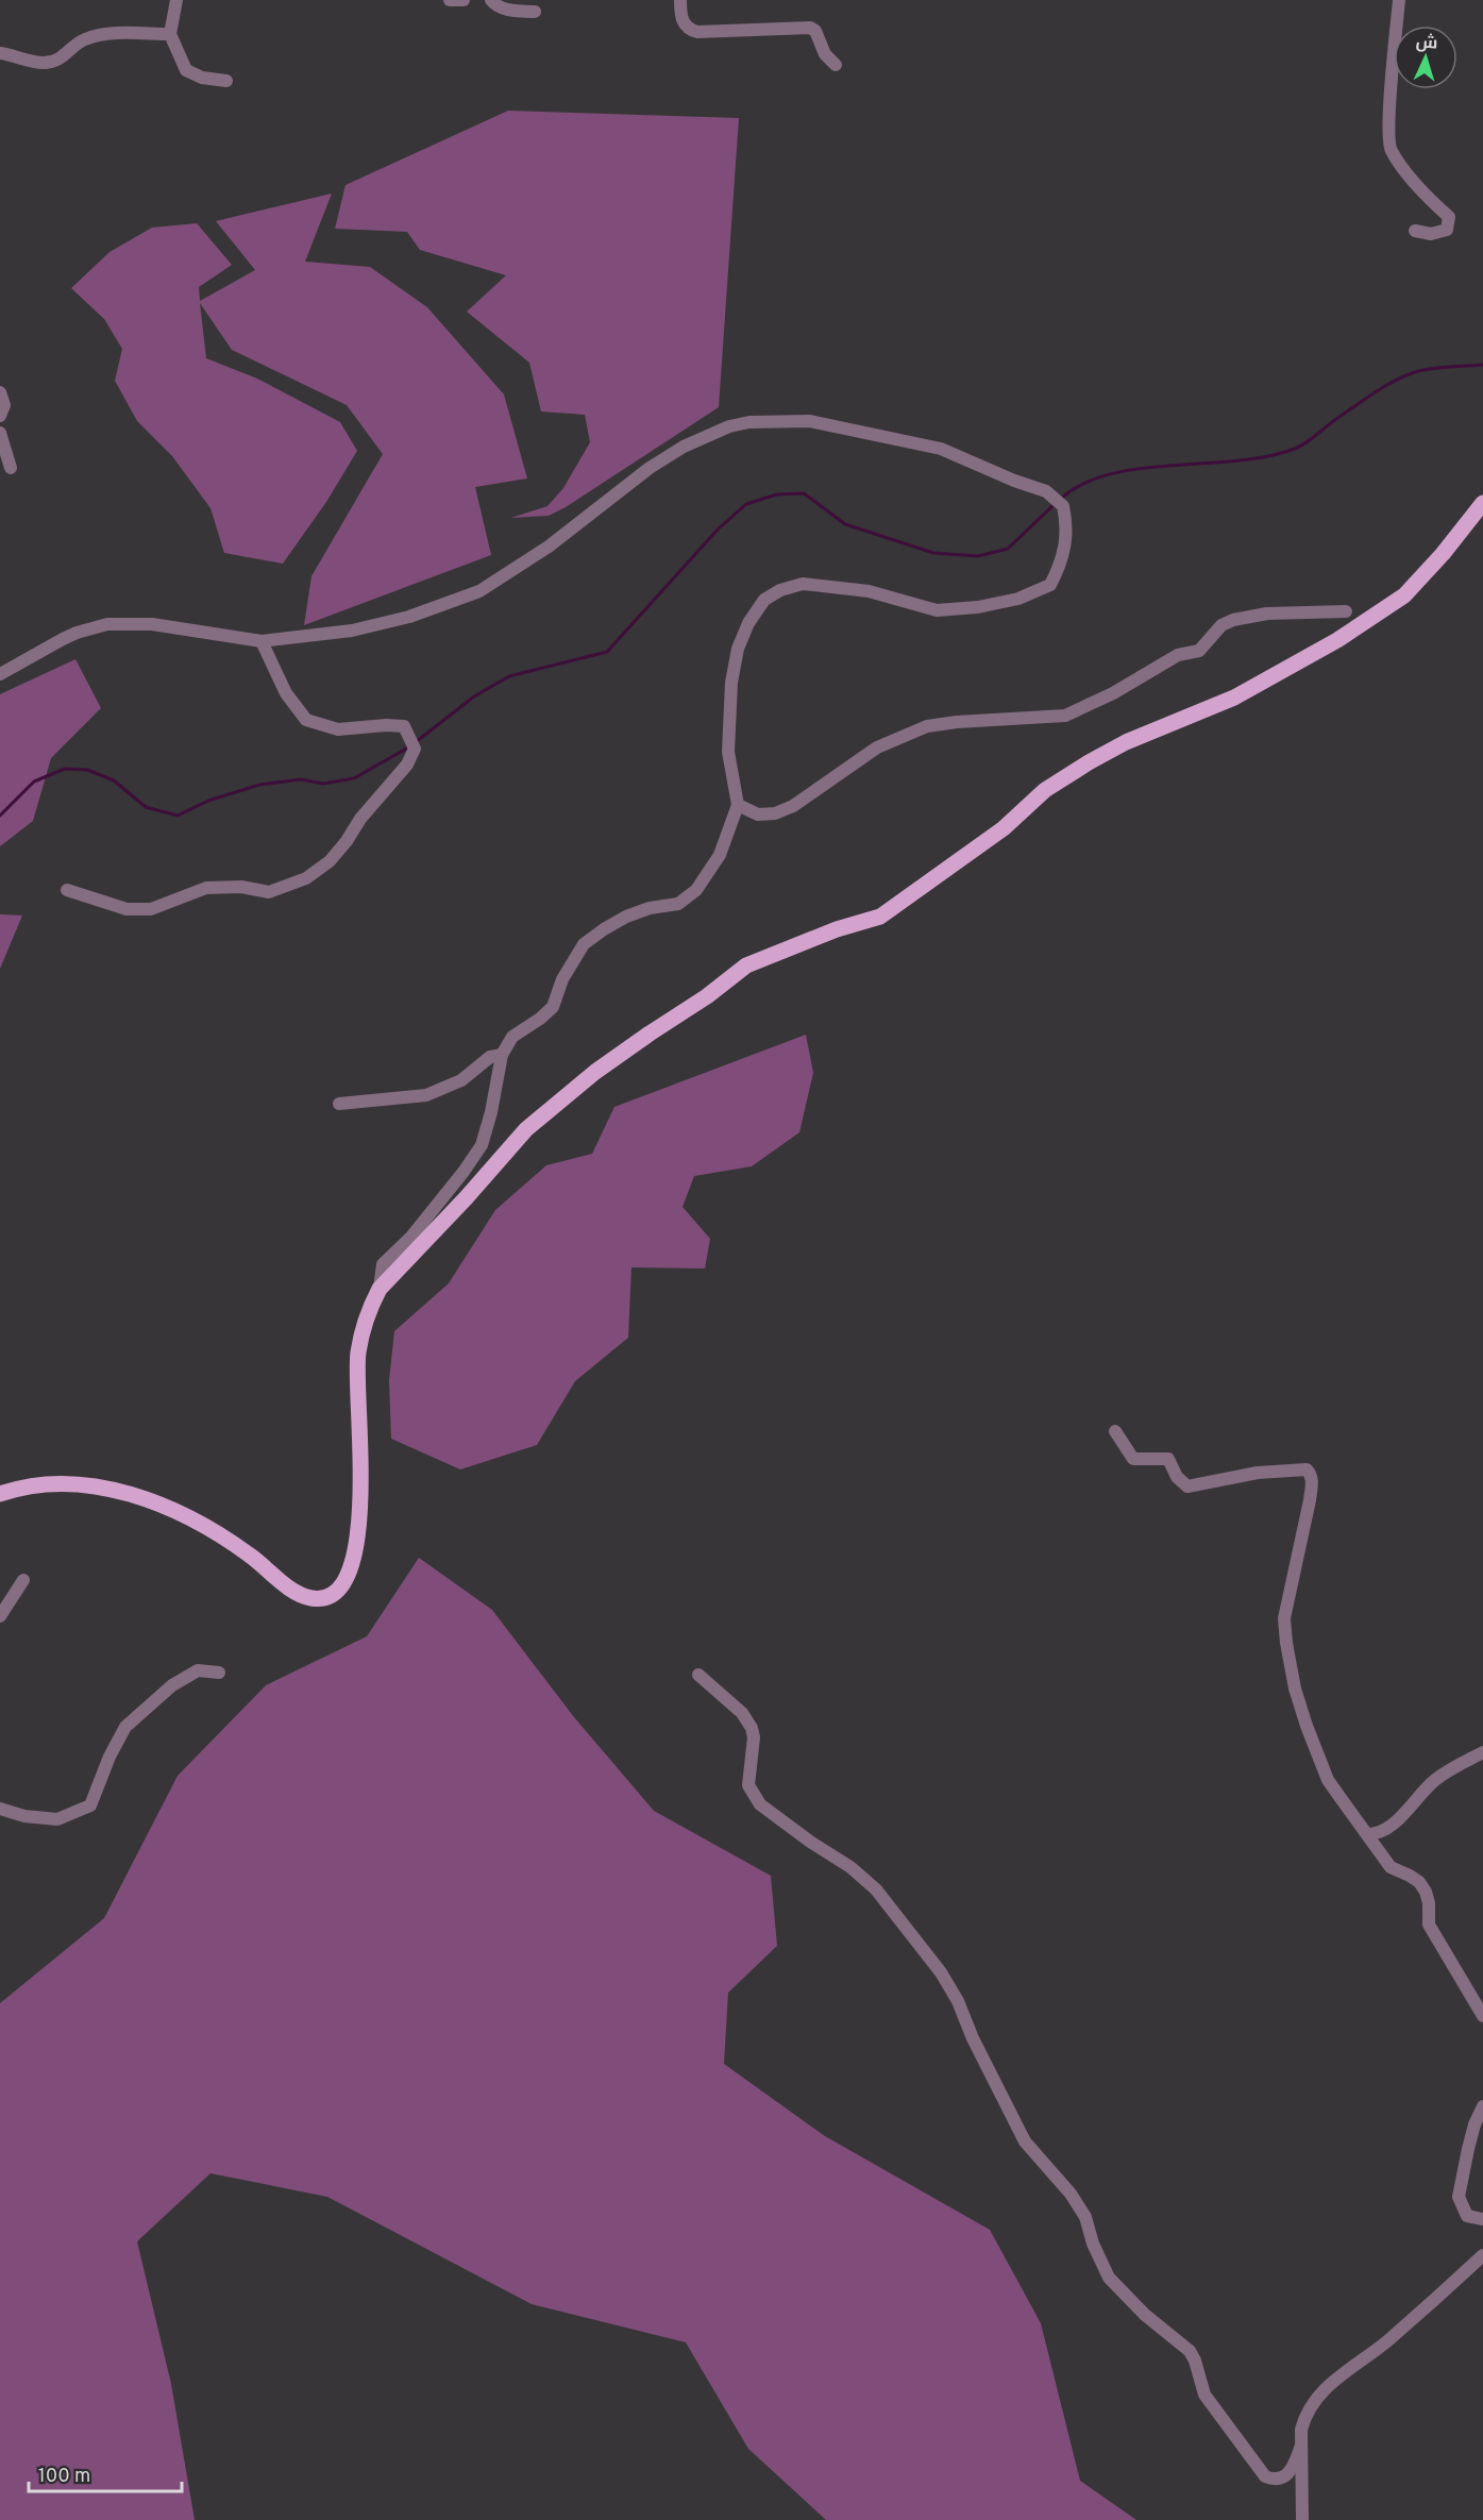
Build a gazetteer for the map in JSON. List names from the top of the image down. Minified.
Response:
{"scale_bar":"100 m","north":"top"}
